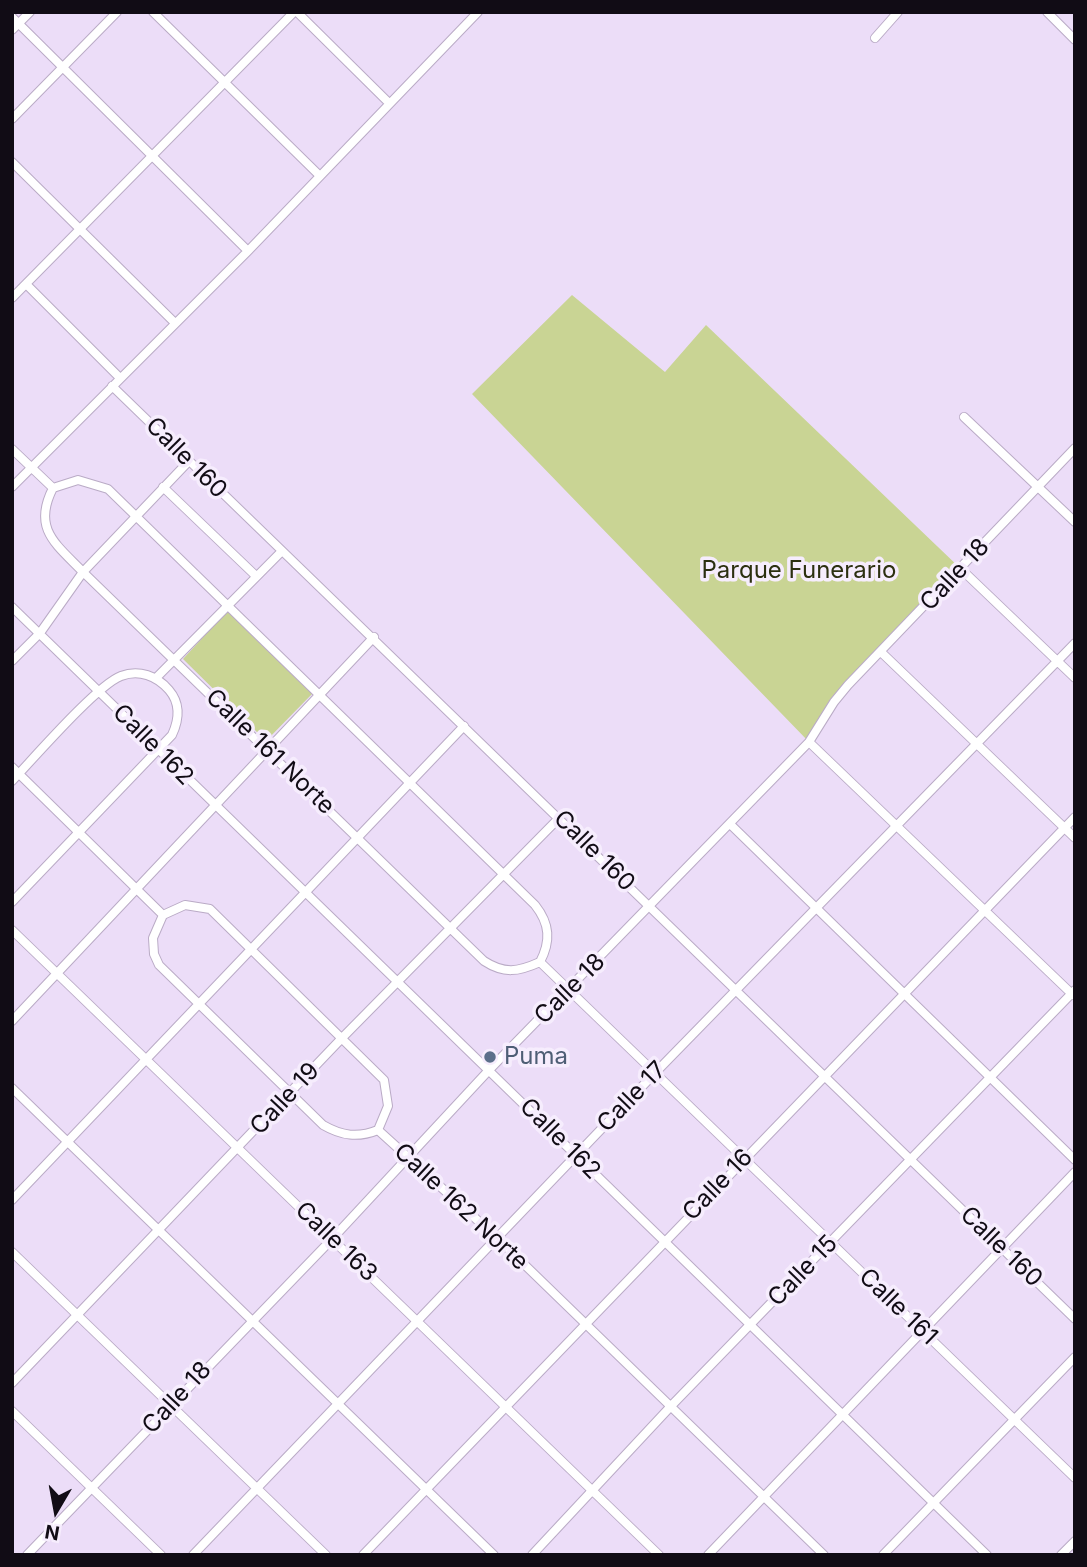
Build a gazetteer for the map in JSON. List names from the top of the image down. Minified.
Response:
{"streets":{"street":["Calle 160","Calle 18","Calle 162","Calle 161 Norte","Calle 17","Calle 19","Calle 16","Calle 162 Norte","Calle 163","Calle 15","Calle 161"]},"crossings":[["Calle 160","Calle 18"],["Calle 160","Calle 17"],["Calle 160","Calle 19"],["Calle 160","Calle 16"],["Calle 160","Calle 15"],["Calle 18","Calle 162"],["Calle 18","Calle 162 Norte"],["Calle 18","Calle 163"],["Calle 18","Calle 161"],["Calle 162","Calle 17"],["Calle 162","Calle 19"],["Calle 162","Calle 16"],["Calle 162","Calle 15"],["Calle 161 Norte","Calle 19"],["Calle 161 Norte","Calle 161"],["Calle 17","Calle 162 Norte"],["Calle 17","Calle 163"],["Calle 17","Calle 161"],["Calle 19","Calle 162 Norte"],["Calle 19","Calle 163"],["Calle 16","Calle 162 Norte"],["Calle 16","Calle 163"],["Calle 16","Calle 161"],["Calle 162 Norte","Calle 15"],["Calle 163","Calle 15"],["Calle 15","Calle 161"]],"parks":["Parque Funerario"],"places":["Puma"],"north":"bottom"}
